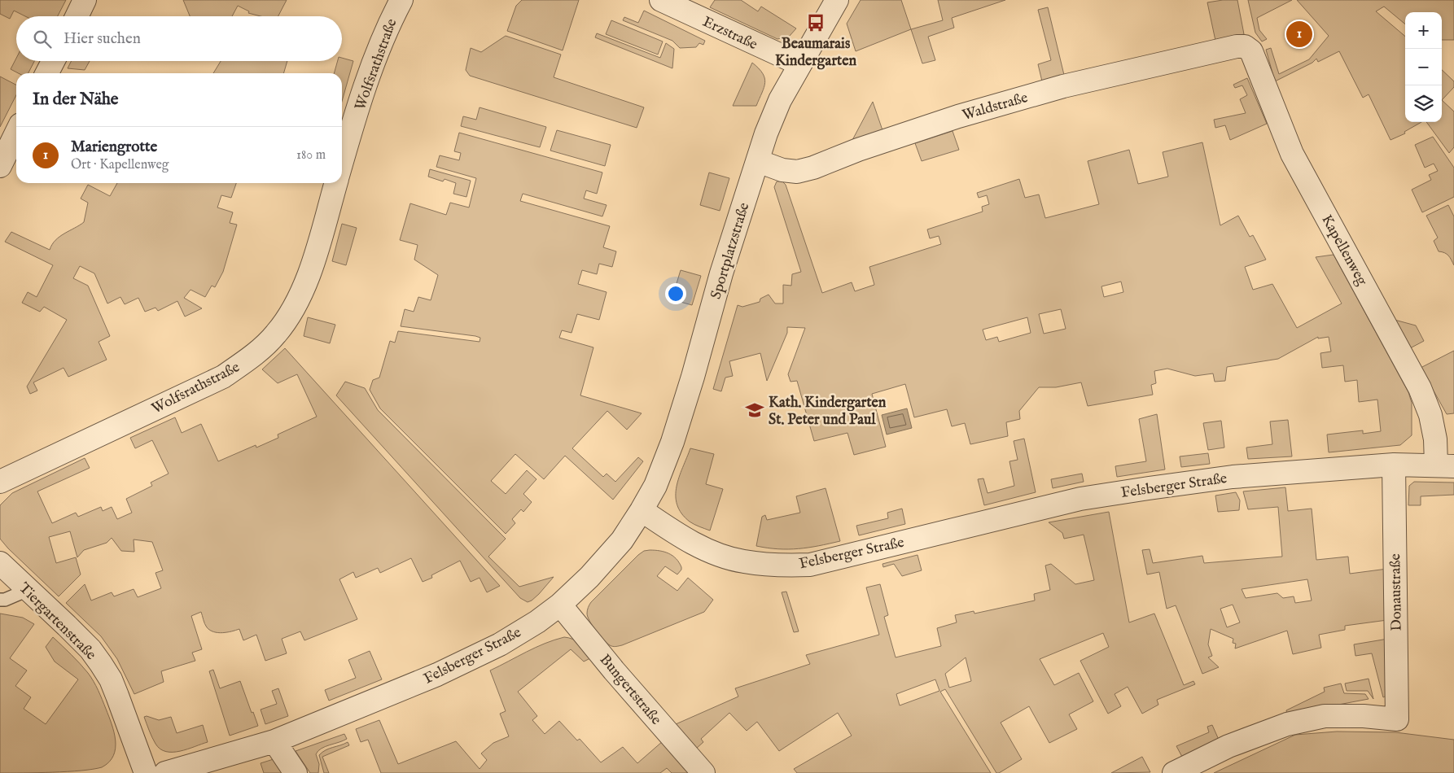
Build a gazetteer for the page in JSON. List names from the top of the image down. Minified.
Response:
{"streets":{"street":["Erzstraße","Wolfsrathstraße","Waldstraße","Kapellenweg","Sportplatzstraße","Felsberger Straße","Donaustraße","Tiergartenstraße","Bungertstraße"]},"crossings":[["Erzstraße","Sportplatzstraße"],["Waldstraße","Kapellenweg"],["Waldstraße","Sportplatzstraße"],["Kapellenweg","Felsberger Straße"],["Sportplatzstraße","Felsberger Straße"],["Felsberger Straße","Donaustraße"],["Felsberger Straße","Bungertstraße"]],"places":{"bus stop":["Beaumarais Kindergarten"],"school or university":["Kath. Kindergarten St. Peter und Paul"]},"page":{"map_buttons":["+","−"],"search":"Hier suchen","pins":"1","heading":"In der Nähe","list":[{"mark":"1","name":"Mariengrotte","note":"Ort · Kapellenweg","value":"180 m"}]}}
